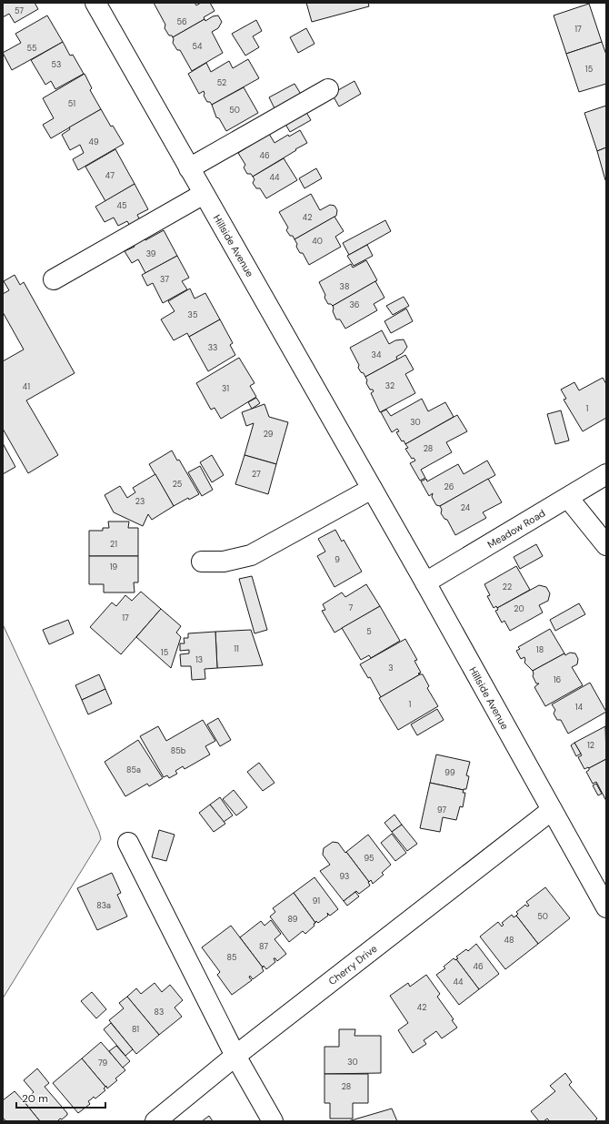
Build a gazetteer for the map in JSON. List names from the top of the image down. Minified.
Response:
{"streets":{"street":["Hillside Avenue","Meadow Road","Cherry Drive"]},"crossings":[["Hillside Avenue","Meadow Road"],["Hillside Avenue","Cherry Drive"]],"house_numbers":["57","56","17","54","55","53","15","52","51","50","49","46","47","44","45","42","40","39","37","38","36","35","33","34","32","41","31","1","30","29","28","27","25","26","23","24","21","9","19","22","7","20","17","5","11","18","15","13","3","16","1","14","12","85b","85a","99","97","95","93","91","83a","50","89","48","87","85","46","44","42","83","81","30","79","28"],"scale_bar":"20 m"}
